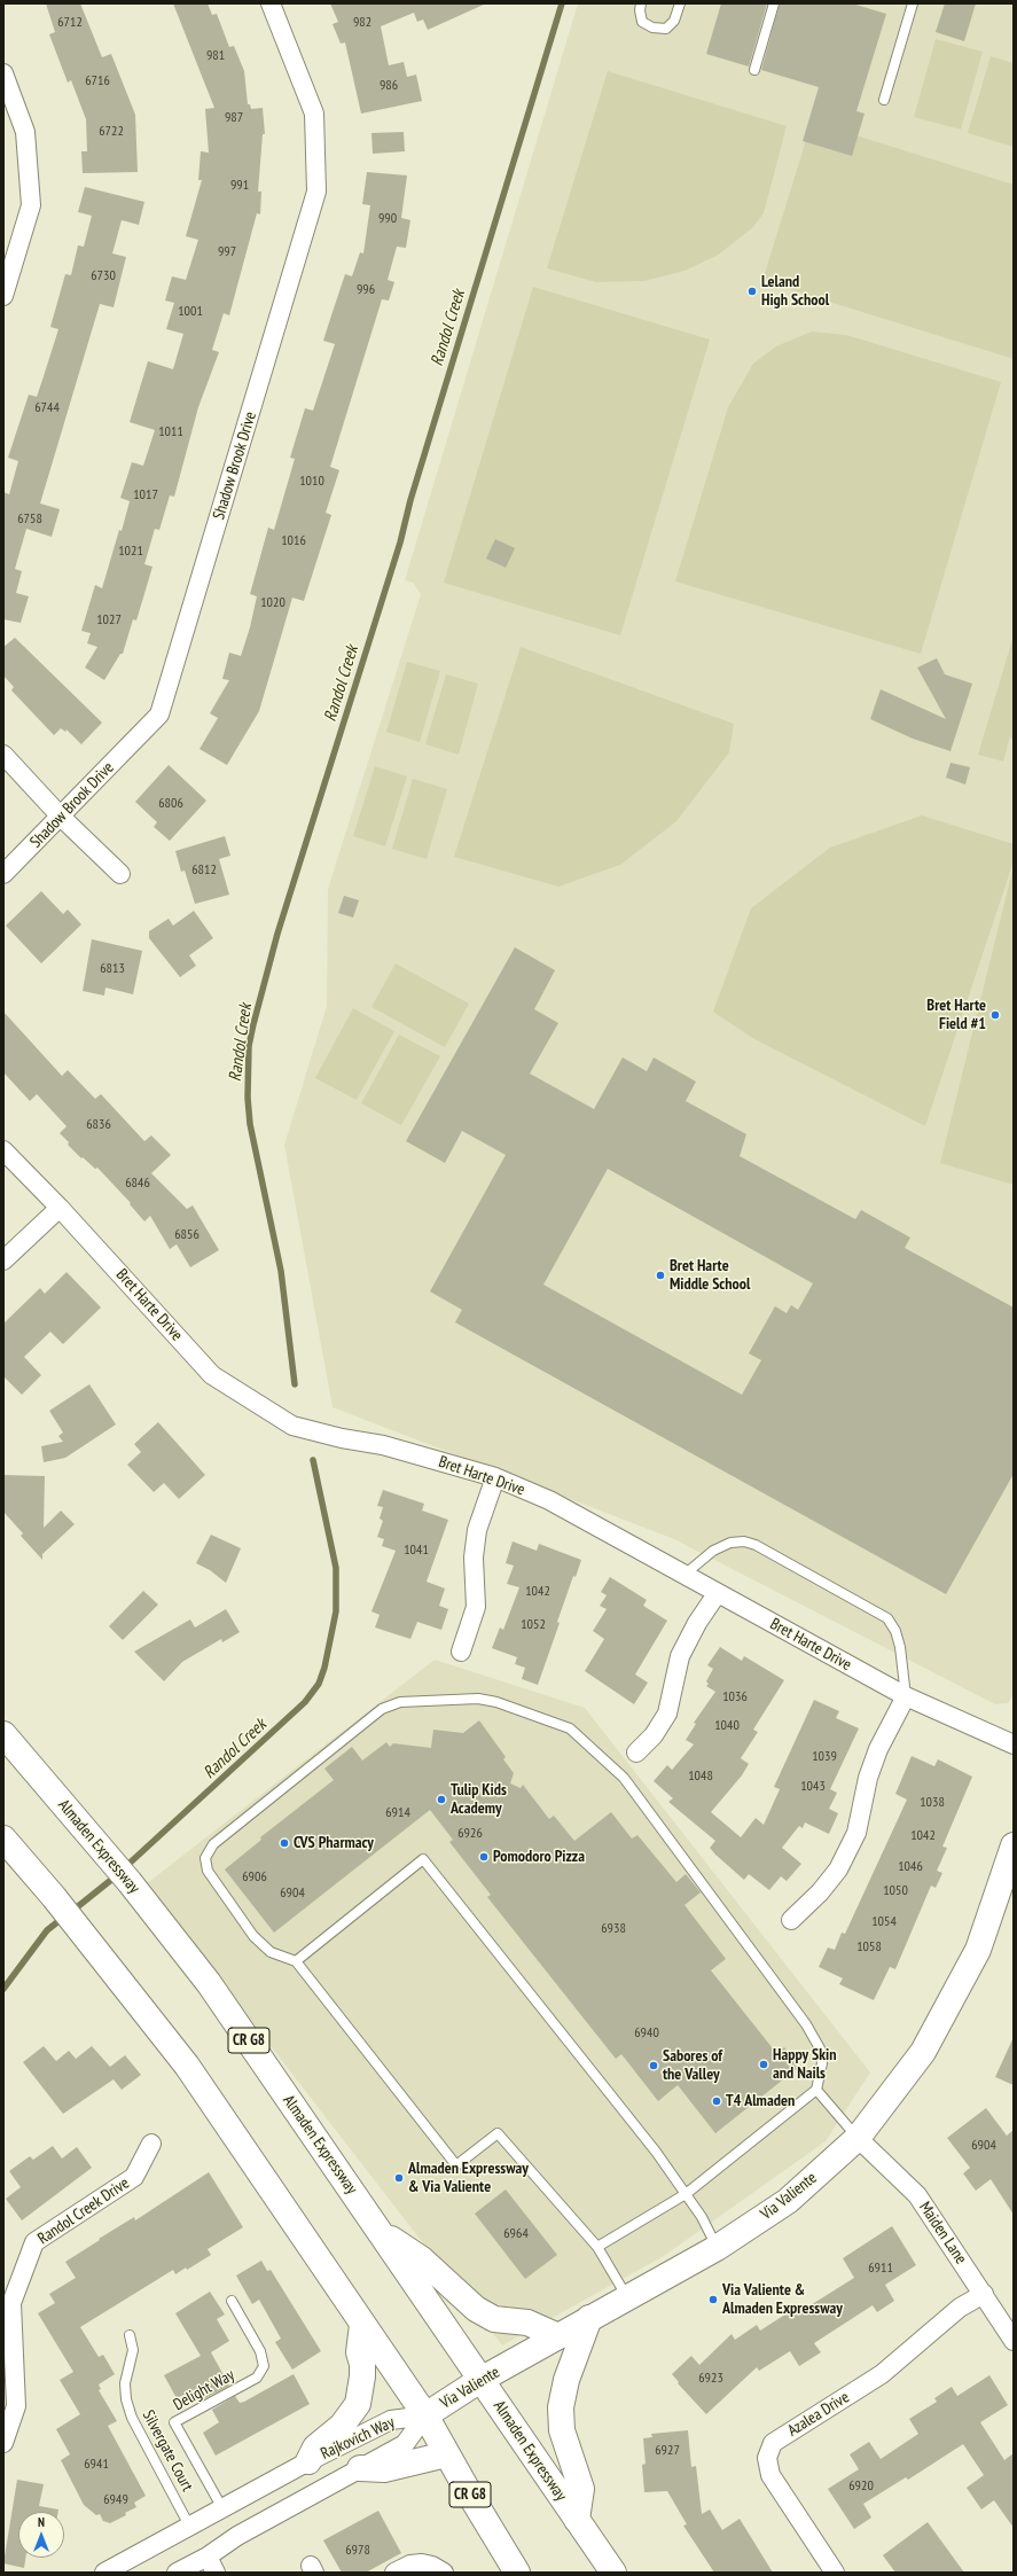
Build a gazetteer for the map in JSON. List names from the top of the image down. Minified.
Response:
{"streets":{"main road":["Almaden Expressway","CR G8","Via Valiente"],"street":["Shadow Brook Drive","Bret Harte Drive","Randol Creek Drive","Maiden Lane","Azalea Drive","Rajkovich Way"],"lane":["Delight Way","Silvergate Court"]},"crossings":[["Almaden Expressway","Via Valiente"],["CR G8","Via Valiente"],["CR G8","Rajkovich Way"],["Via Valiente","Maiden Lane"],["Via Valiente","Rajkovich Way"],["Maiden Lane","Azalea Drive"],["Delight Way","Rajkovich Way"],["Rajkovich Way","Silvergate Court"]],"water":["Randol Creek"],"places":["Leland High School","Bret Harte Field #1","Bret Harte Middle School","Tulip Kids Academy","CVS Pharmacy","Pomodoro Pizza","Happy Skin and Nails","Sabores of the Valley","T4 Almaden","Almaden Expressway & Via Valiente","Via Valiente & Almaden Expressway"],"house_numbers":["6712","982","981","6716","986","987","6722","991","990","997","6730","996","1001","6744","1011","1010","1017","6758","1016","1021","1020","1027","6806","6812","6813","6836","6846","6856","1041","1042","1052","1036","1040","1039","1048","1043","1038","6914","6926","1042","1046","6906","1050","6904","1054","6938","1058","6940","6904","6964","6911","6923","6927","6941","6920","6949","6978"],"north":"top"}
